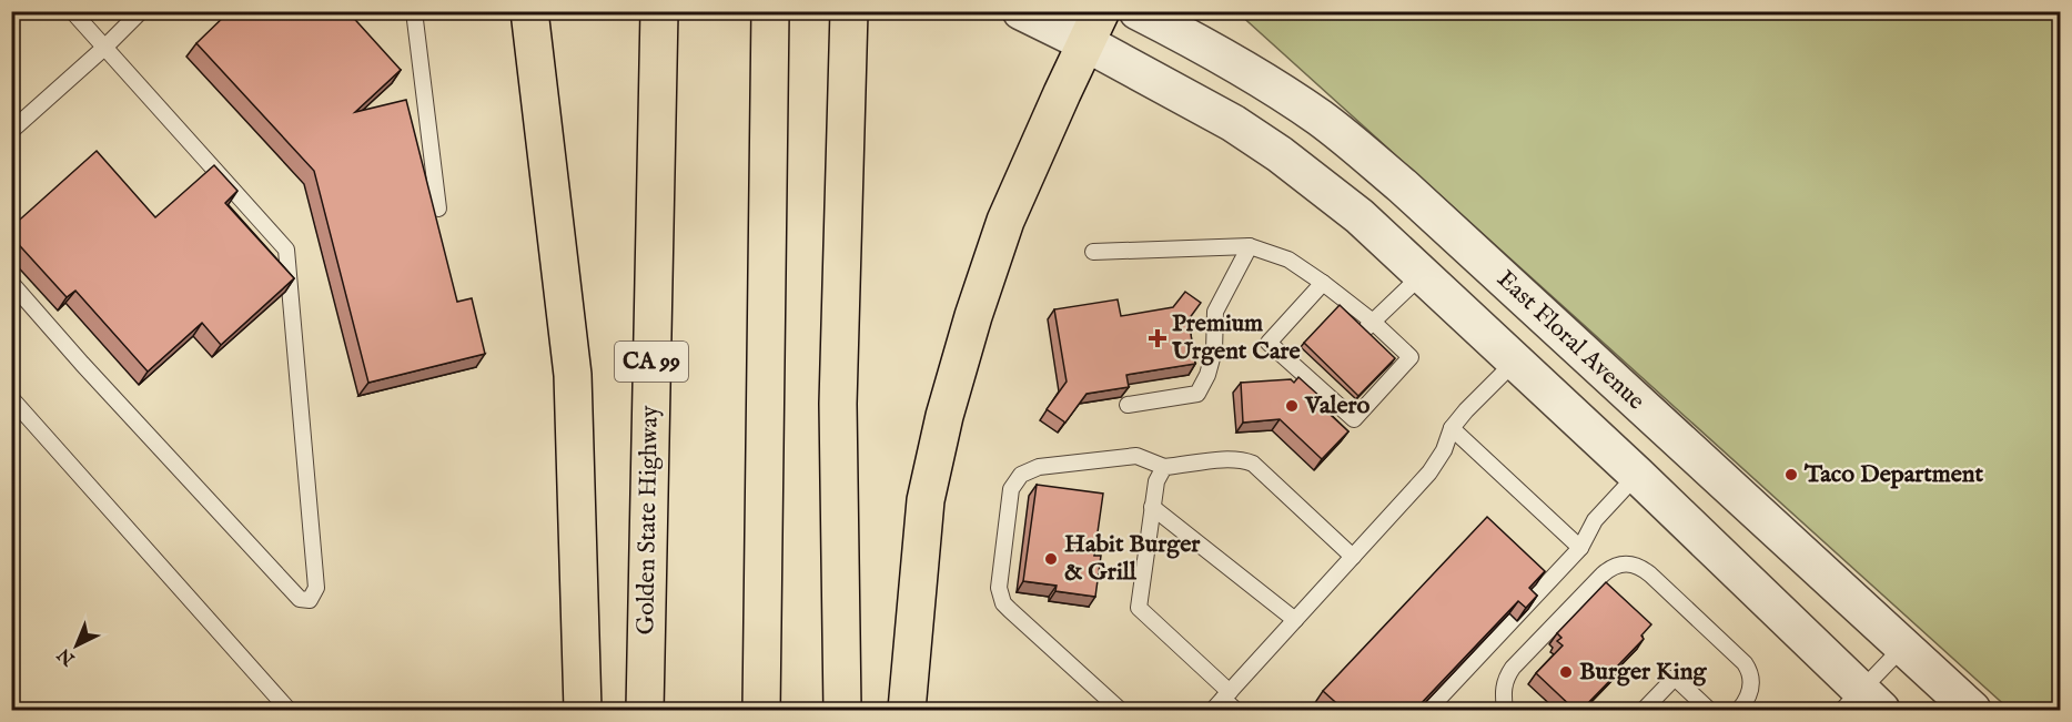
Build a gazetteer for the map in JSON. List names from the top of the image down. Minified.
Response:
{"streets":{"highway":["CA 99","Golden State Highway"],"street":["East Floral Avenue"]},"places":{"health":["Premium Urgent Care"],"other":["Valero","Taco Department","Habit Burger & Grill","Burger King"]},"north":"bottom left"}
